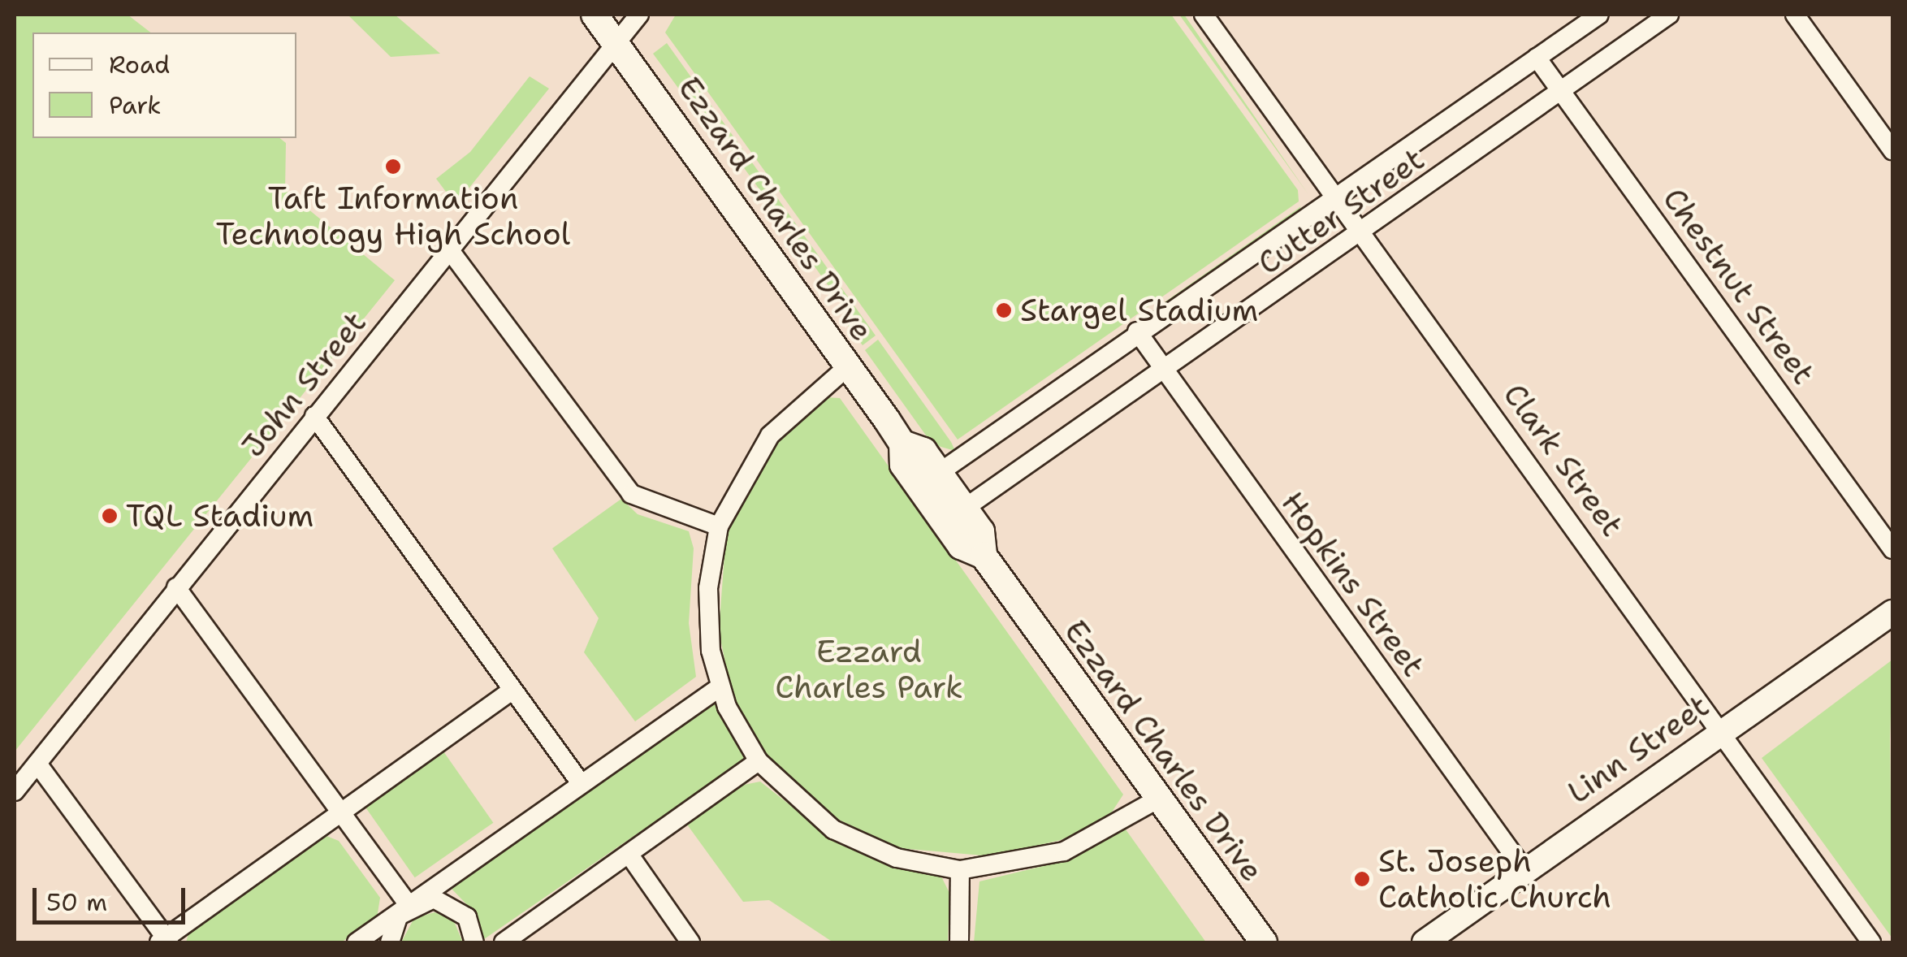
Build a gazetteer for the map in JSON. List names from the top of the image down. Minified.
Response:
{"streets":{"main road":["Ezzard Charles Drive"],"street":["Cutter Street","Chestnut Street","John Street","Clark Street","Hopkins Street","Linn Street"]},"crossings":[["Ezzard Charles Drive","Cutter Street"],["Ezzard Charles Drive","John Street"],["Cutter Street","Chestnut Street"],["Cutter Street","Clark Street"],["Cutter Street","Hopkins Street"],["Clark Street","Linn Street"],["Hopkins Street","Linn Street"]],"parks":["Ezzard Charles Park"],"places":["Taft Information Technology High School","Stargel Stadium","TQL Stadium","St. Joseph Catholic Church"],"legend":["Road","Park"],"scale_bar":"50 m"}
